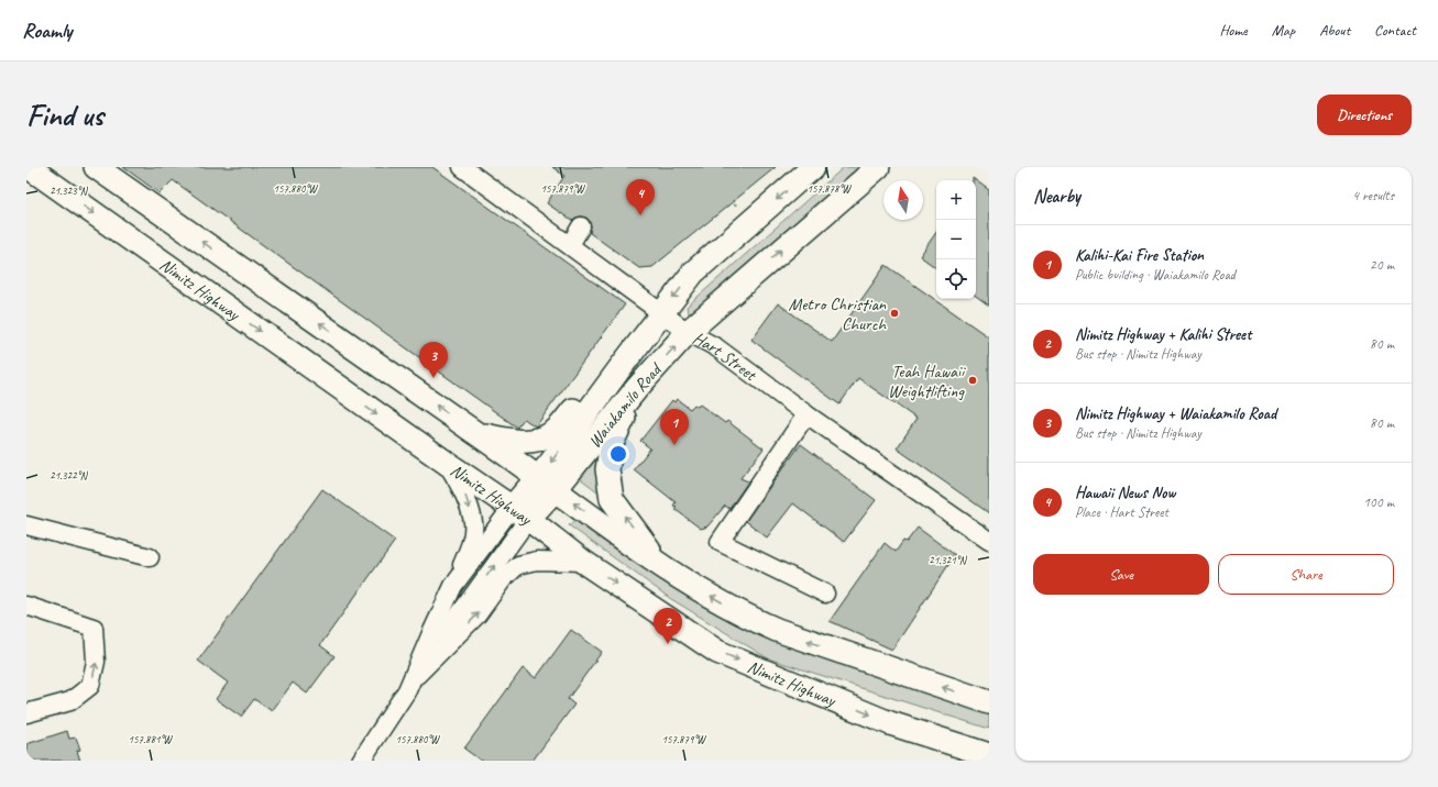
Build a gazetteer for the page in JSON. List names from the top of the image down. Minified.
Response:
{"streets":{"main road":["Nimitz Highway","Waiakamilo Road"],"street":["Hart Street"]},"crossings":[["Nimitz Highway","Waiakamilo Road"],["Hart Street","Waiakamilo Road"]],"places":["Metro Christian Church","Teah Hawaii Weightlifting"],"north":"top","page":{"header":"Roamly","nav":["Home","Map","About","Contact"],"buttons":["Directions",["Save","Share"]],"title":"Find us","heading":["Nearby","4 results"],"pins":["4","3","1","2"],"map_buttons":["+","−"],"list":[{"mark":"1","name":"Kalihi-Kai Fire Station","note":"Public building · Waiakamilo Road","value":"20 m"},{"mark":"2","name":"Nimitz Highway + Kalihi Street","note":"Bus stop · Nimitz Highway","value":"80 m"},{"mark":"3","name":"Nimitz Highway + Waiakamilo Road","note":"Bus stop · Nimitz Highway","value":"80 m"},{"mark":"4","name":"Hawaii News Now","note":"Place · Hart Street","value":"100 m"}]},"coordinates":["157.880°W","157.879°W","157.878°W","21.323°N","21.322°N","21.321°N","157.881°W"]}
